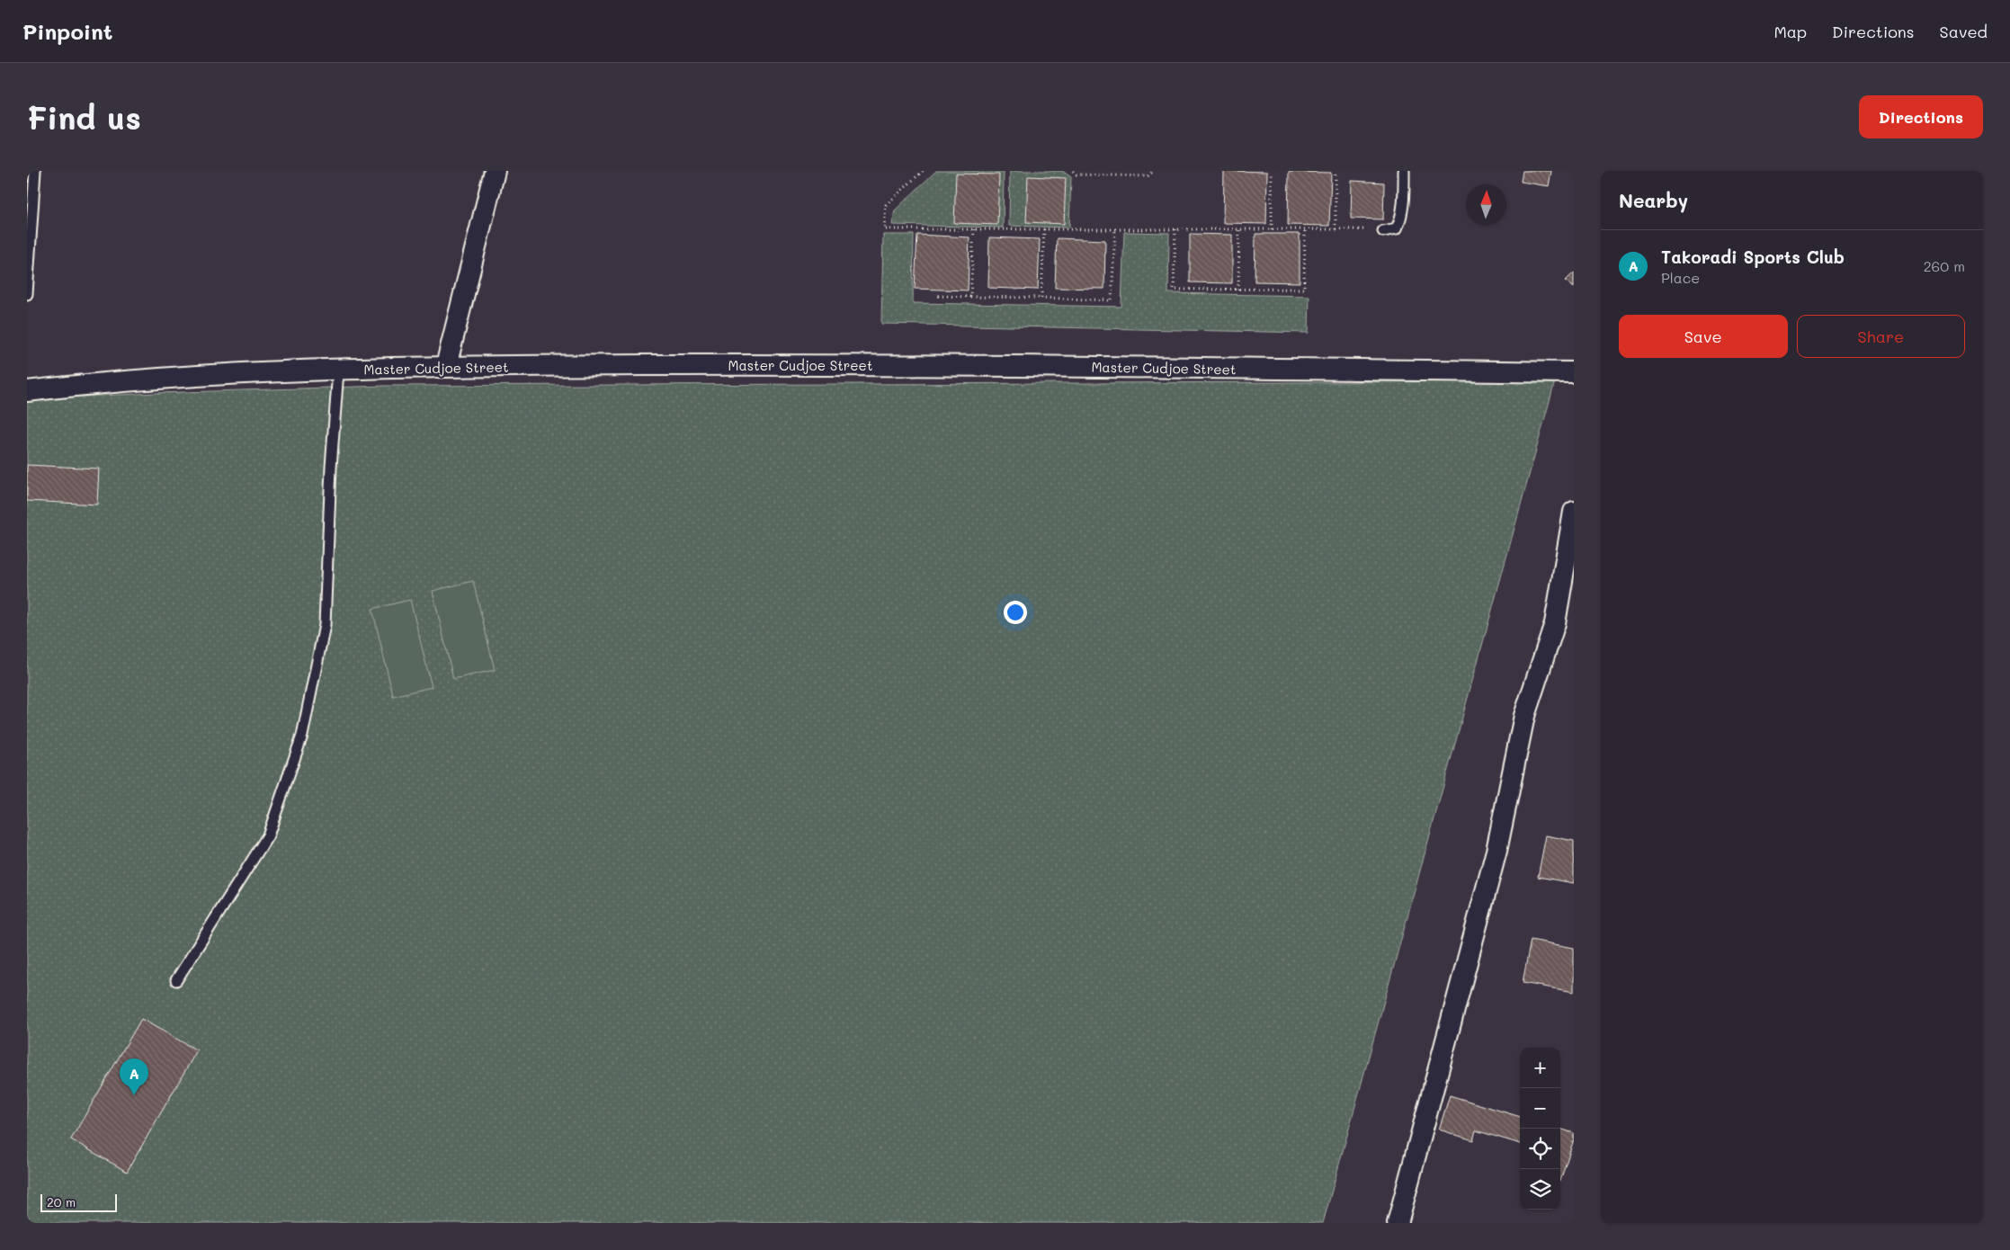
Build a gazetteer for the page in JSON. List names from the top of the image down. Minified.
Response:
{"streets":{"street":["Master Cudjoe Street"]},"scale_bar":"20 m","north":"top","page":{"header":"Pinpoint","nav":["Map","Directions","Saved"],"buttons":["Directions",["Save","Share"]],"title":"Find us","heading":"Nearby","list":[{"mark":"A","name":"Takoradi Sports Club","note":"Place","value":"260 m"}],"map_buttons":["+","−"],"pins":"A","scale":"20 m"}}
